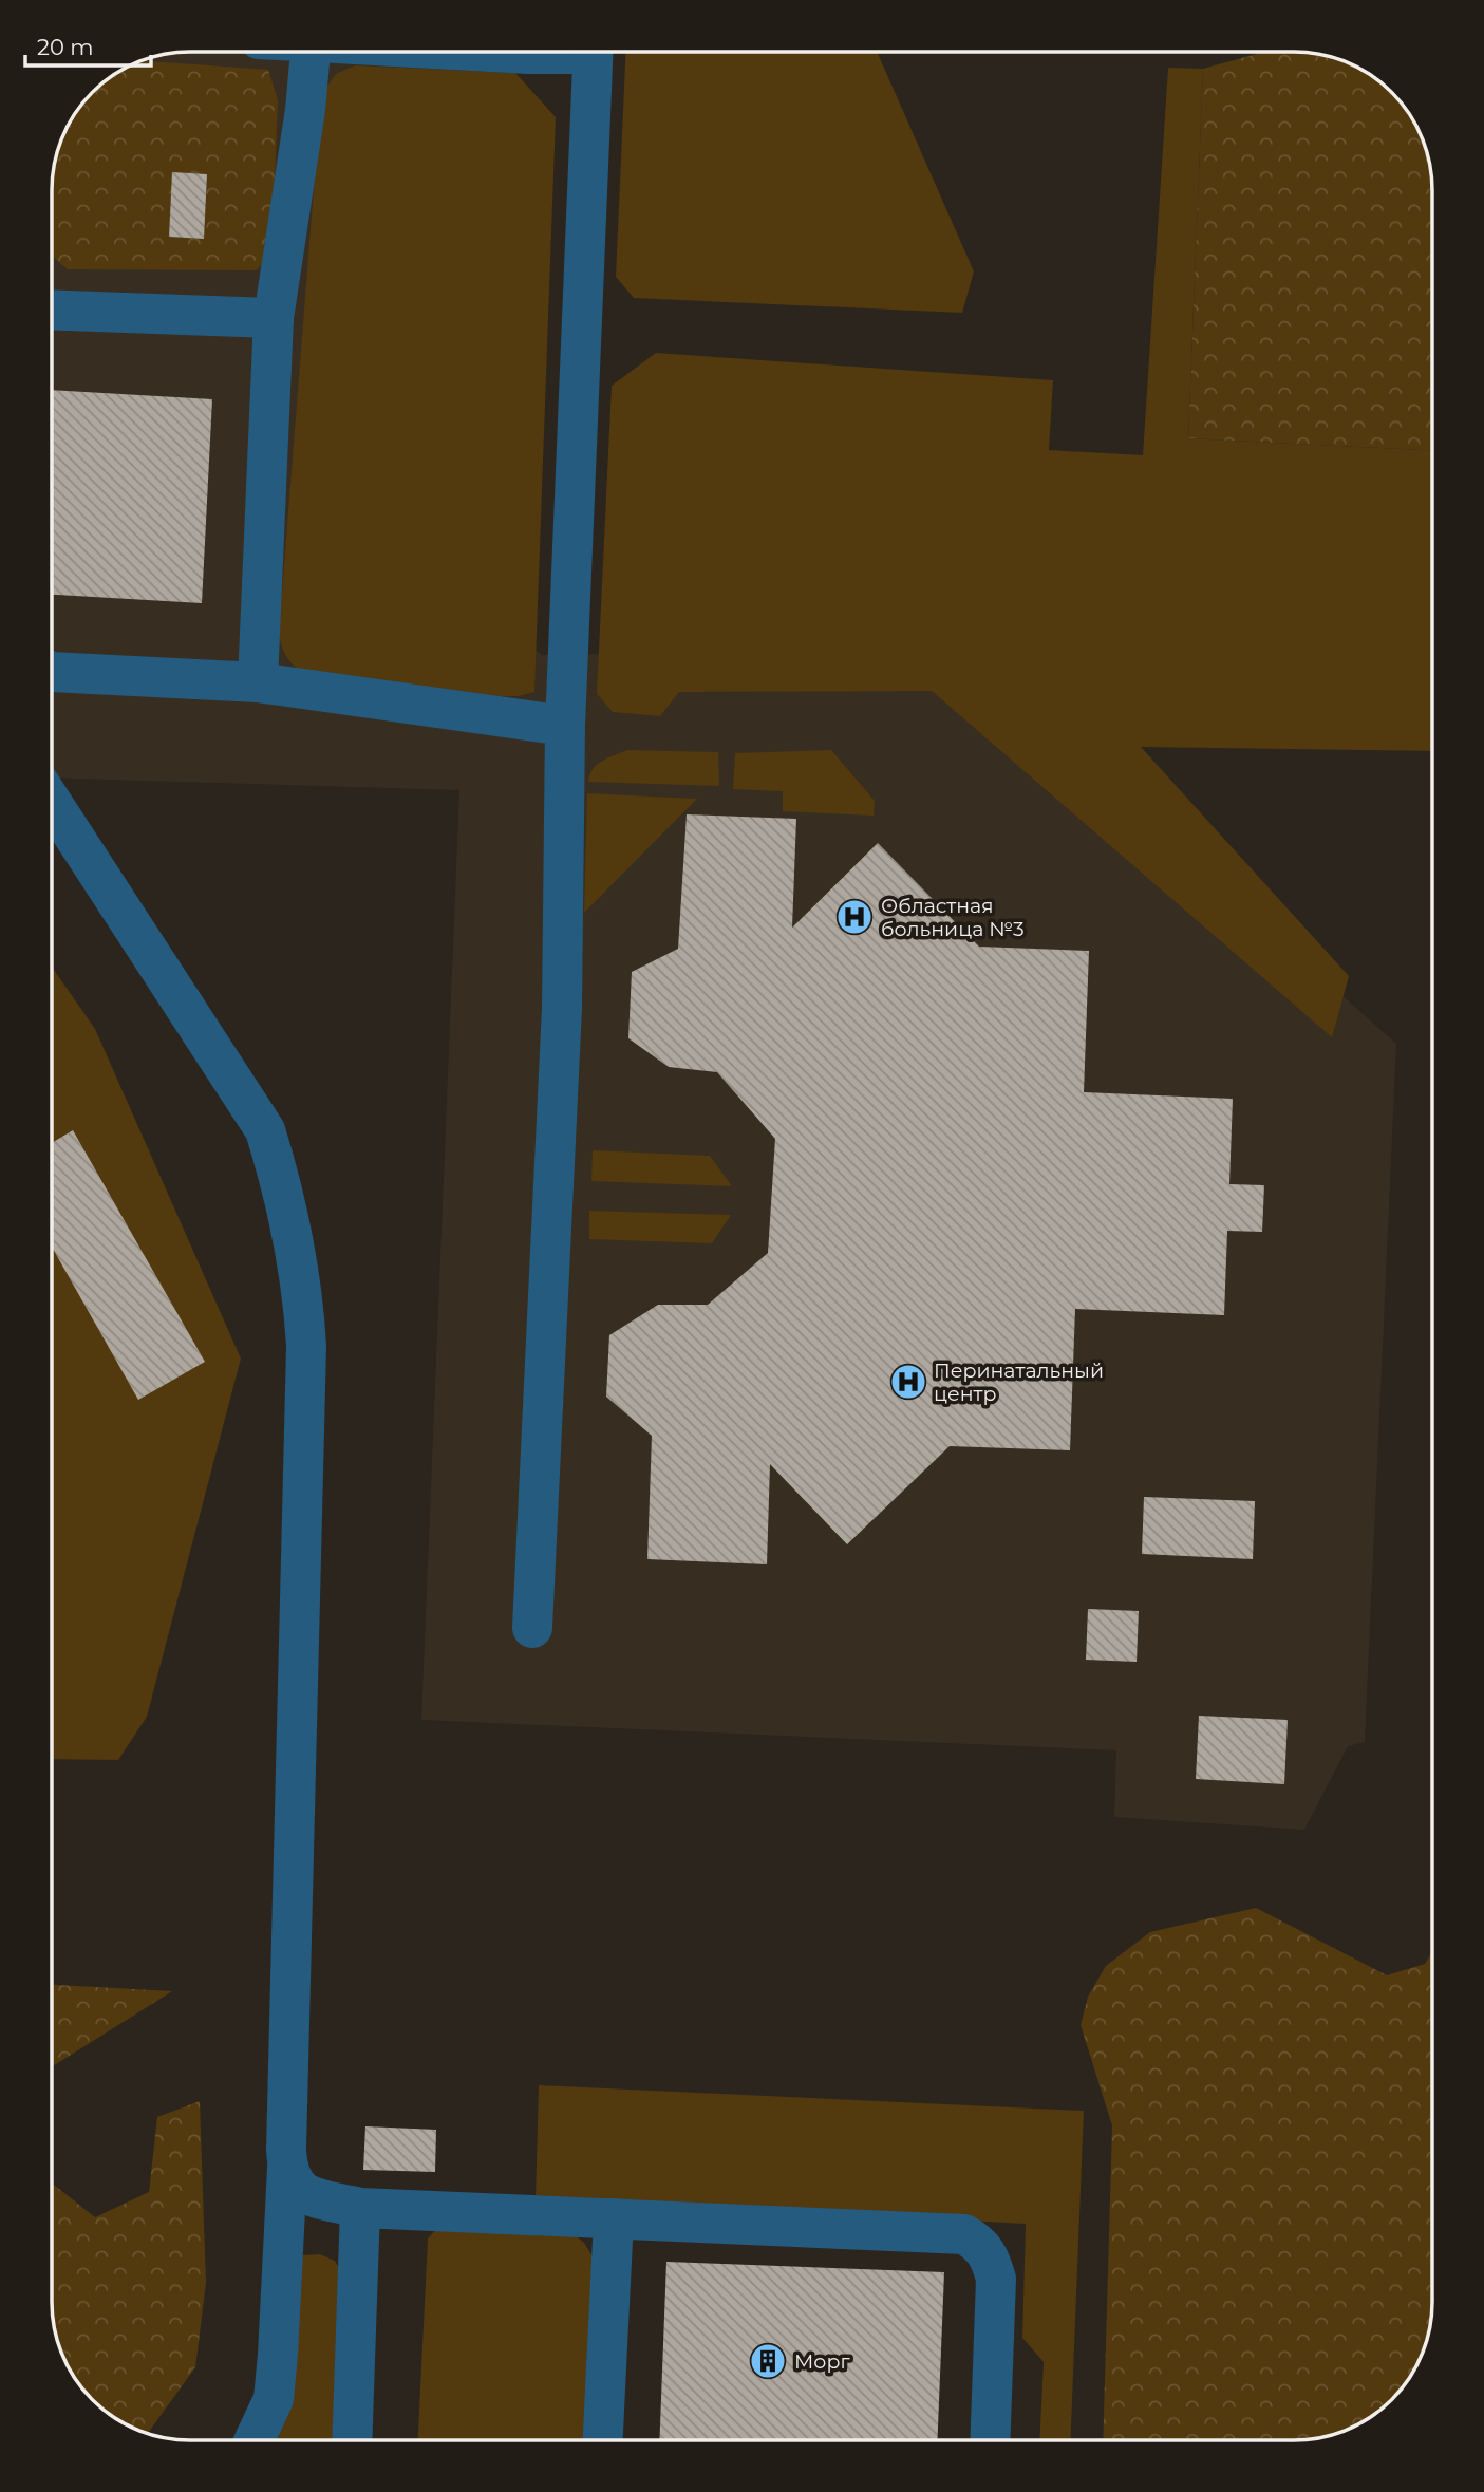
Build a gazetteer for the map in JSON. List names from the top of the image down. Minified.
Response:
{"places":{"hospital":["Областная больница №3","Перинатальный центр"],"building":["Морг"]},"scale_bar":"20 m"}
